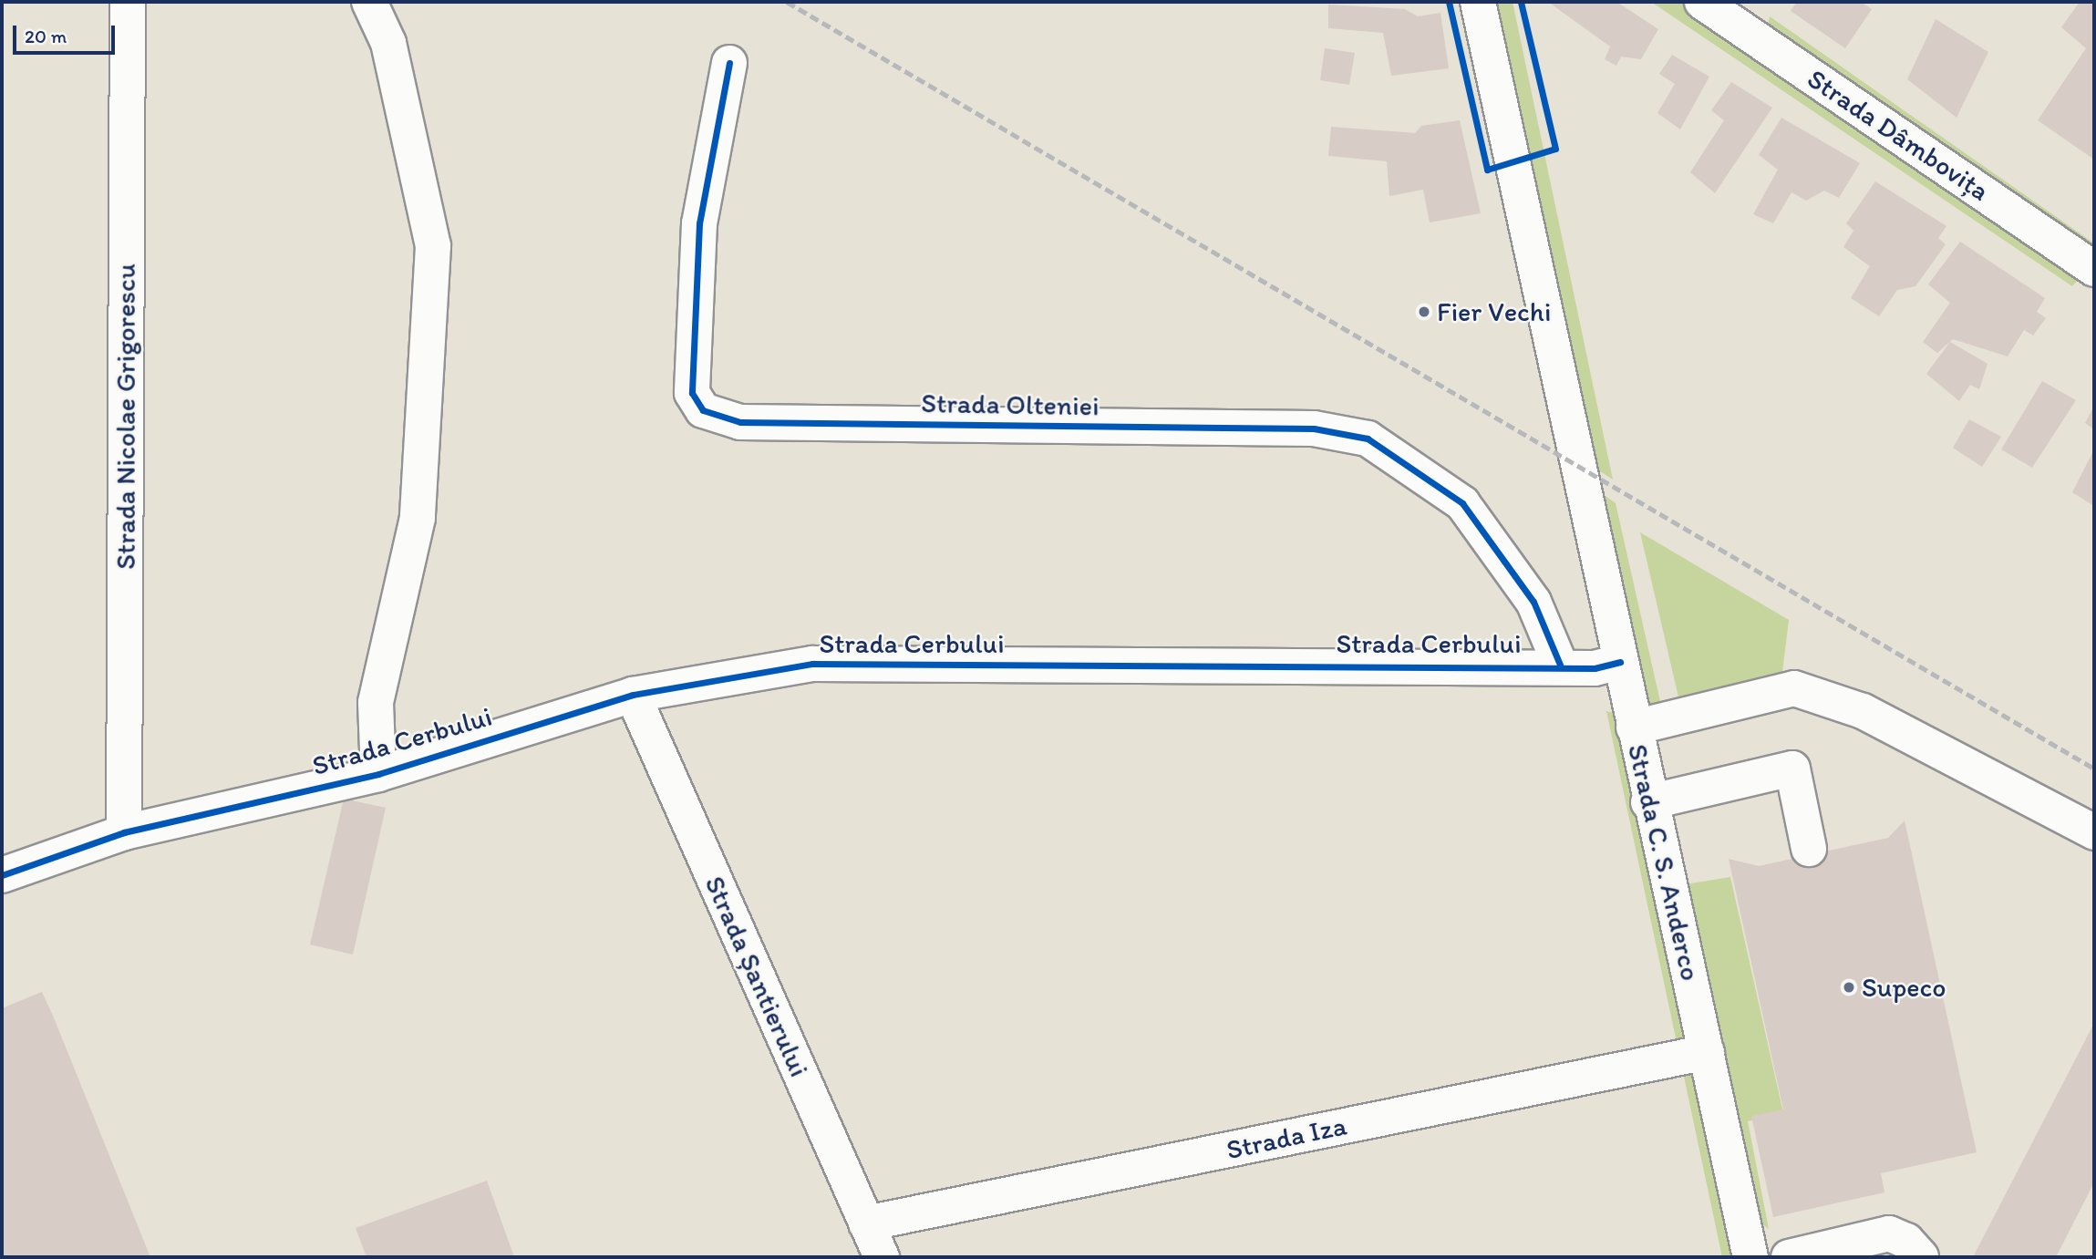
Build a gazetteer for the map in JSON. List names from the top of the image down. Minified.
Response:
{"streets":{"street":["Strada Dâmbovița","Strada Olteniei","Strada Nicolae Grigorescu","Strada Cerbului","Strada C. S. Anderco","Strada Șantierului","Strada Iza"]},"crossings":[["Strada Olteniei","Strada Cerbului"],["Strada Nicolae Grigorescu","Strada Cerbului"],["Strada Cerbului","Strada C. S. Anderco"],["Strada Cerbului","Strada Șantierului"],["Strada C. S. Anderco","Strada Iza"],["Strada Șantierului","Strada Iza"]],"places":["Fier Vechi","Supeco"],"scale_bar":"20 m"}
